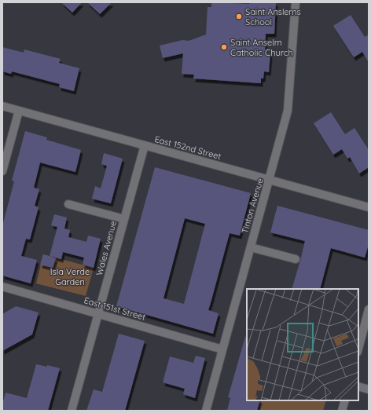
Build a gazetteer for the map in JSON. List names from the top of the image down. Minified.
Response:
{"streets":{"street":["East 152nd Street","Tinton Avenue","Wales Avenue","East 151st Street"]},"crossings":[["East 152nd Street","Tinton Avenue"],["East 152nd Street","Wales Avenue"],["Tinton Avenue","East 151st Street"],["Wales Avenue","East 151st Street"]],"parks":["Isla Verde Garden"],"places":["Saint Anslems School","Saint Anselm Catholic Church"]}
